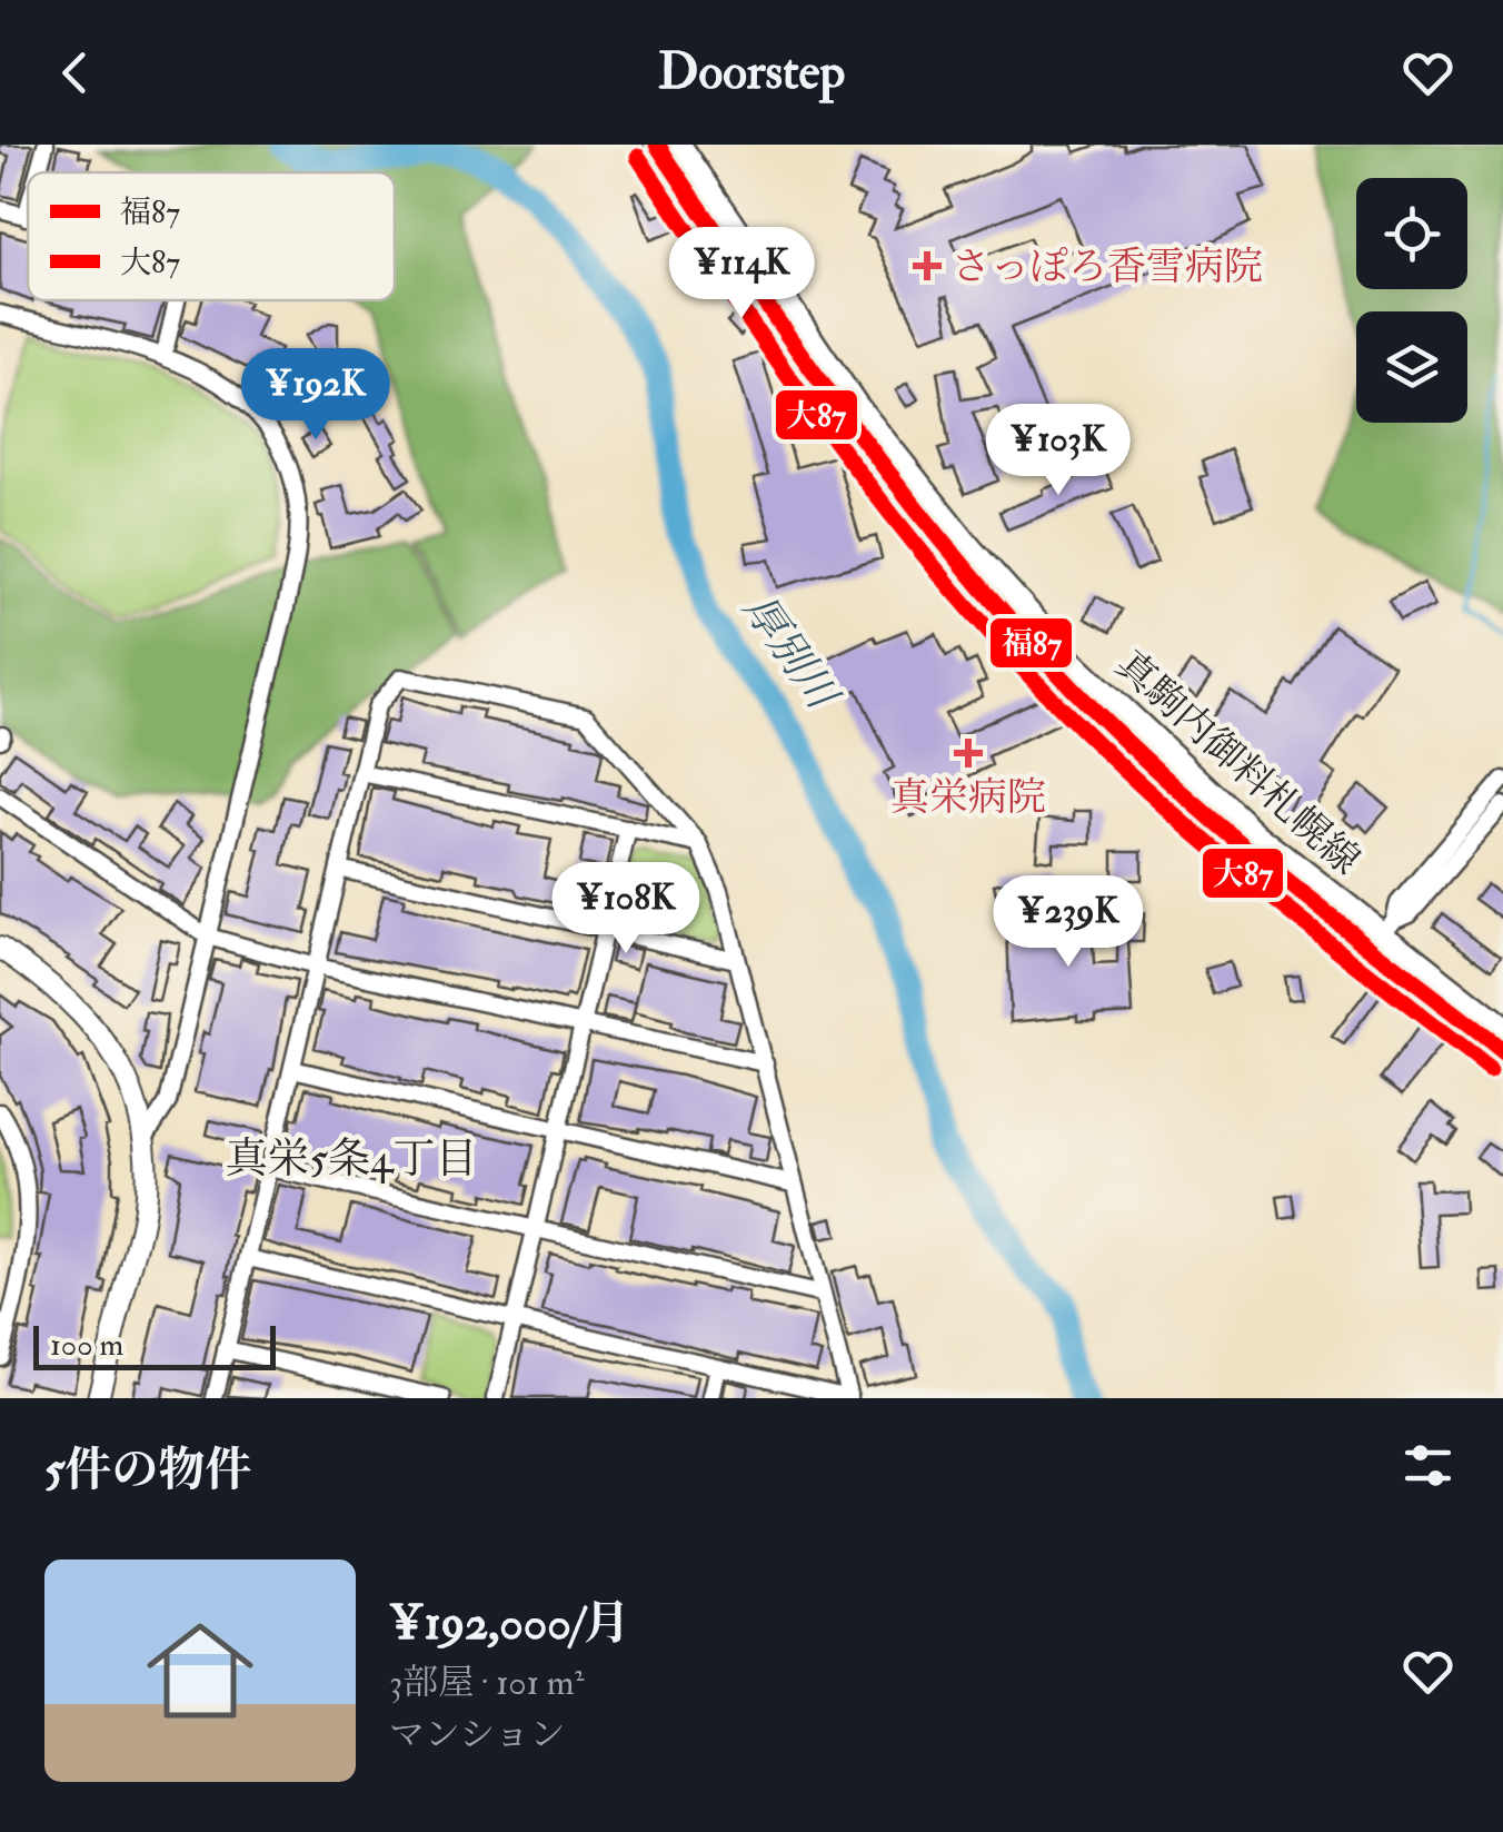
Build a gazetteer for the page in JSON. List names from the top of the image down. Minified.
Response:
{"streets":{"main road":["真駒内御料札幌線"]},"districts":["真栄5条4丁目"],"water":["厚別川"],"places":{"health":["さっぽろ香雪病院","真栄病院"]},"lines":["transit line 福87","transit line 大87"],"legend":["福87","大87"],"scale_bar":"100 m","page":{"header":"Doorstep","price":["¥114K","¥192K","¥103K","¥108K","¥239K"],"scale":"100 m","heading":"5件の物件","list":[{"name":"¥192,000/月","note":"3部屋 · 101 m² · マンション"}]}}
